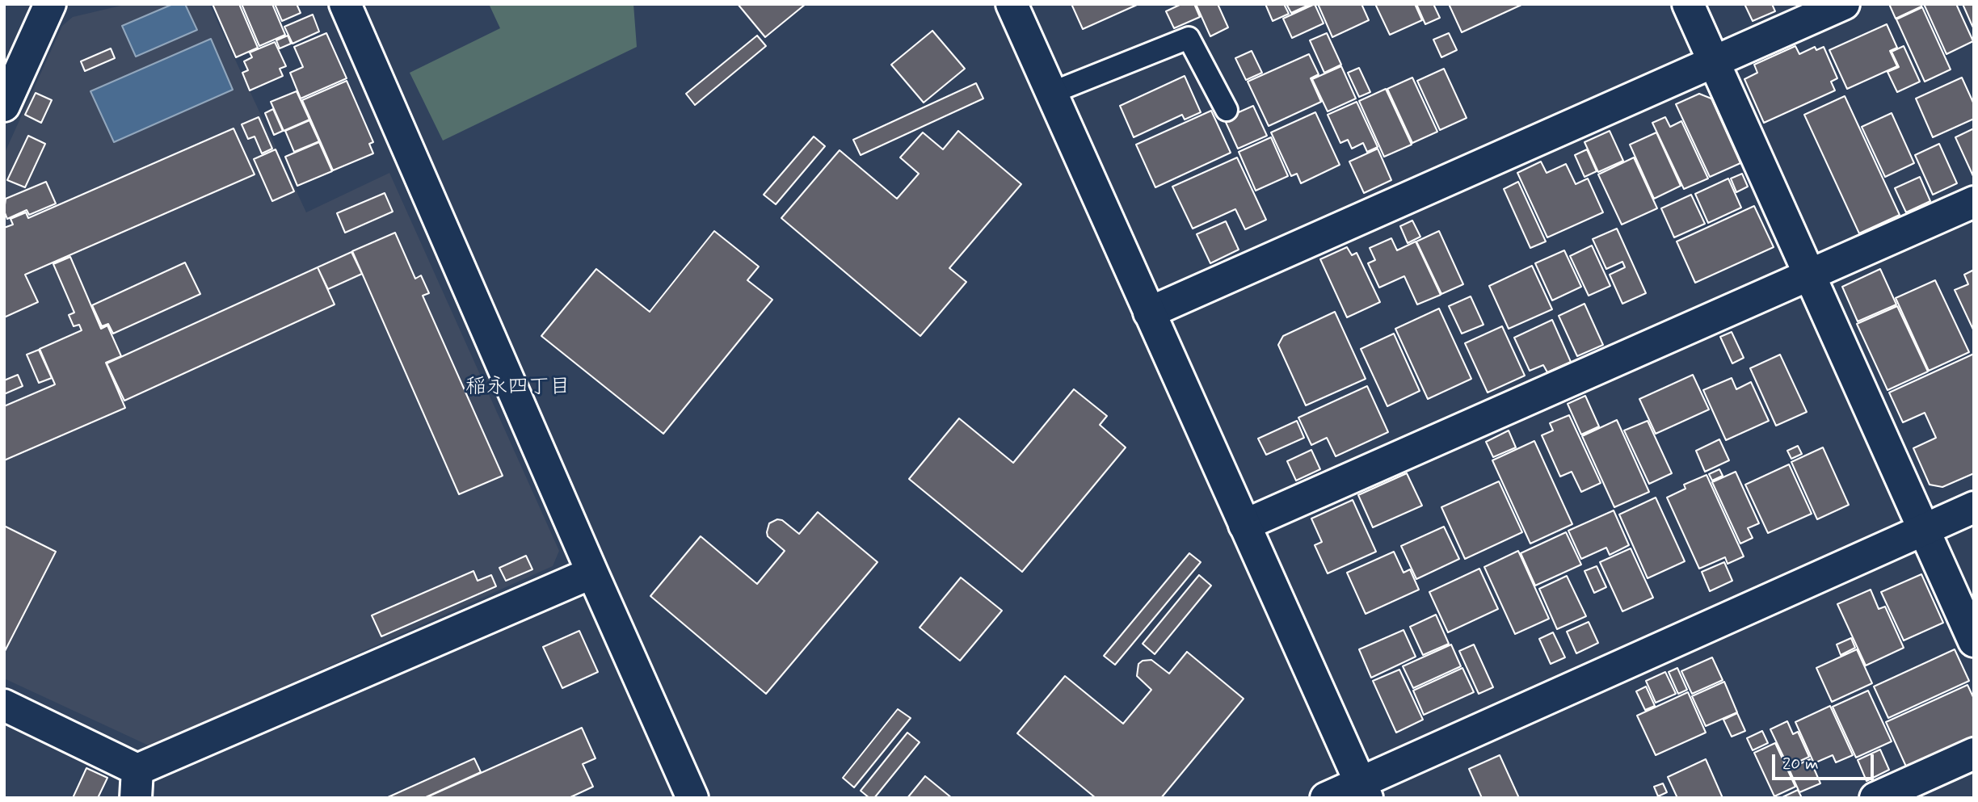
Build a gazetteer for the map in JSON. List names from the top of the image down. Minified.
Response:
{"districts":["稲永四丁目"],"scale_bar":"20 m"}
